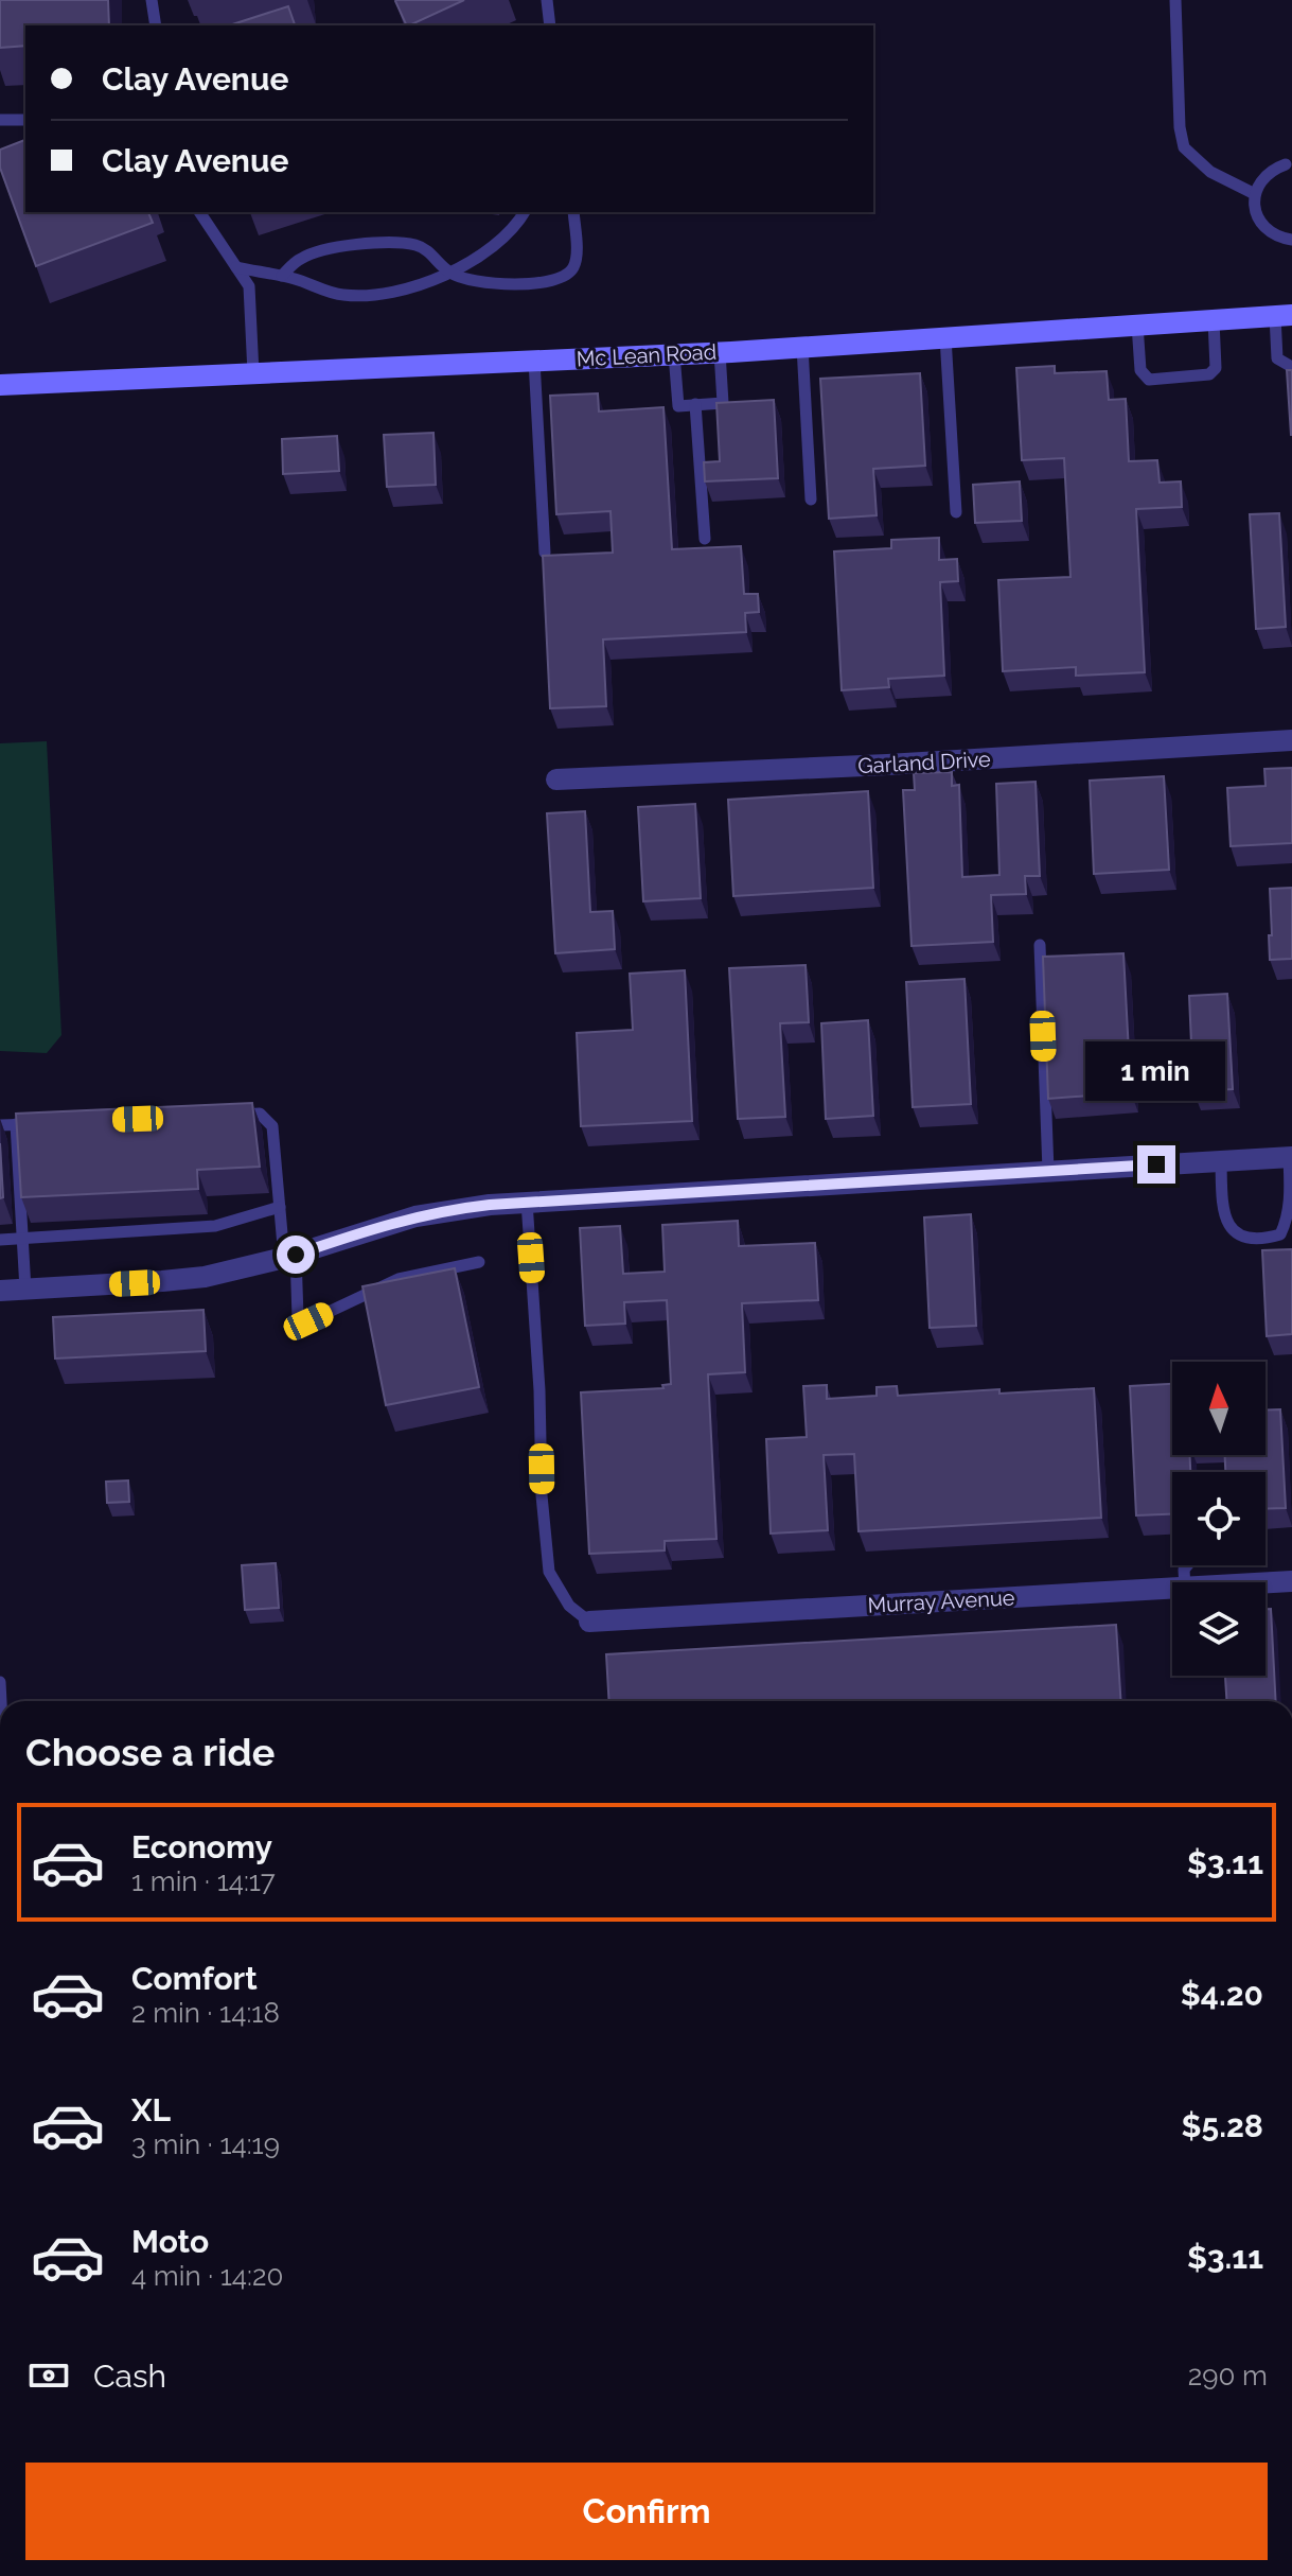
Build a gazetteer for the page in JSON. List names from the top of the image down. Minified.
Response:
{"streets":{"main road":["Mc Lean Road"],"street":["Garland Drive","Murray Avenue"]},"north":"top","page":{"banner":["Clay Avenue","Clay Avenue"],"bubble":"1 min","heading":"Choose a ride","list":[{"name":"Economy","note":"1 min · 14:17","value":"$3.11"},{"name":"Comfort","note":"2 min · 14:18","value":"$4.20"},{"name":"XL","note":"3 min · 14:19","value":"$5.28"},{"name":"Moto","note":"4 min · 14:20","value":"$3.11"}],"pay":["Cash","290 m"],"buttons":"Confirm"}}
